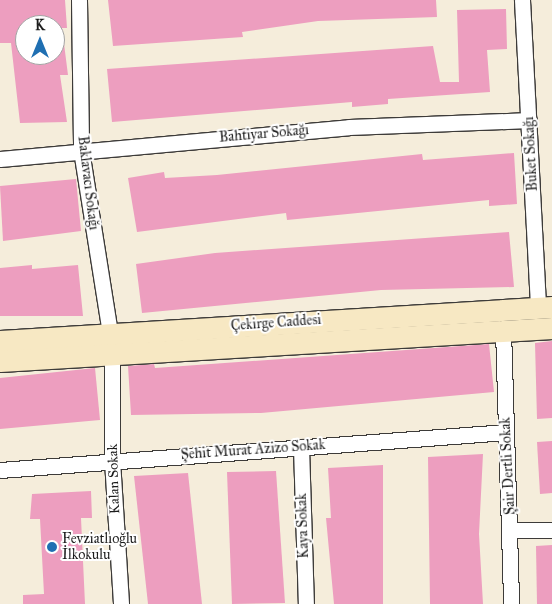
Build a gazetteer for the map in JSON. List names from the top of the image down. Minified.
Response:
{"streets":{"main road":["Çekirge Caddesi"],"street":["Bahtiyar Sokağı","Buket Sokağı","Baklavacı Sokağı","Şehit Murat Azizo Sokak","Şair Dertli Sokak","Kalan Sokak","Kaya Sokak"]},"crossings":[["Bahtiyar Sokağı","Buket Sokağı"],["Bahtiyar Sokağı","Baklavacı Sokağı"],["Buket Sokağı","Çekirge Caddesi"],["Baklavacı Sokağı","Çekirge Caddesi"],["Baklavacı Sokağı","Kalan Sokak"],["Çekirge Caddesi","Şair Dertli Sokak"],["Çekirge Caddesi","Kalan Sokak"],["Şehit Murat Azizo Sokak","Şair Dertli Sokak"],["Şehit Murat Azizo Sokak","Kalan Sokak"],["Şehit Murat Azizo Sokak","Kaya Sokak"]],"places":["Fevziatlıoğlu İlkokulu"],"north":"top"}
